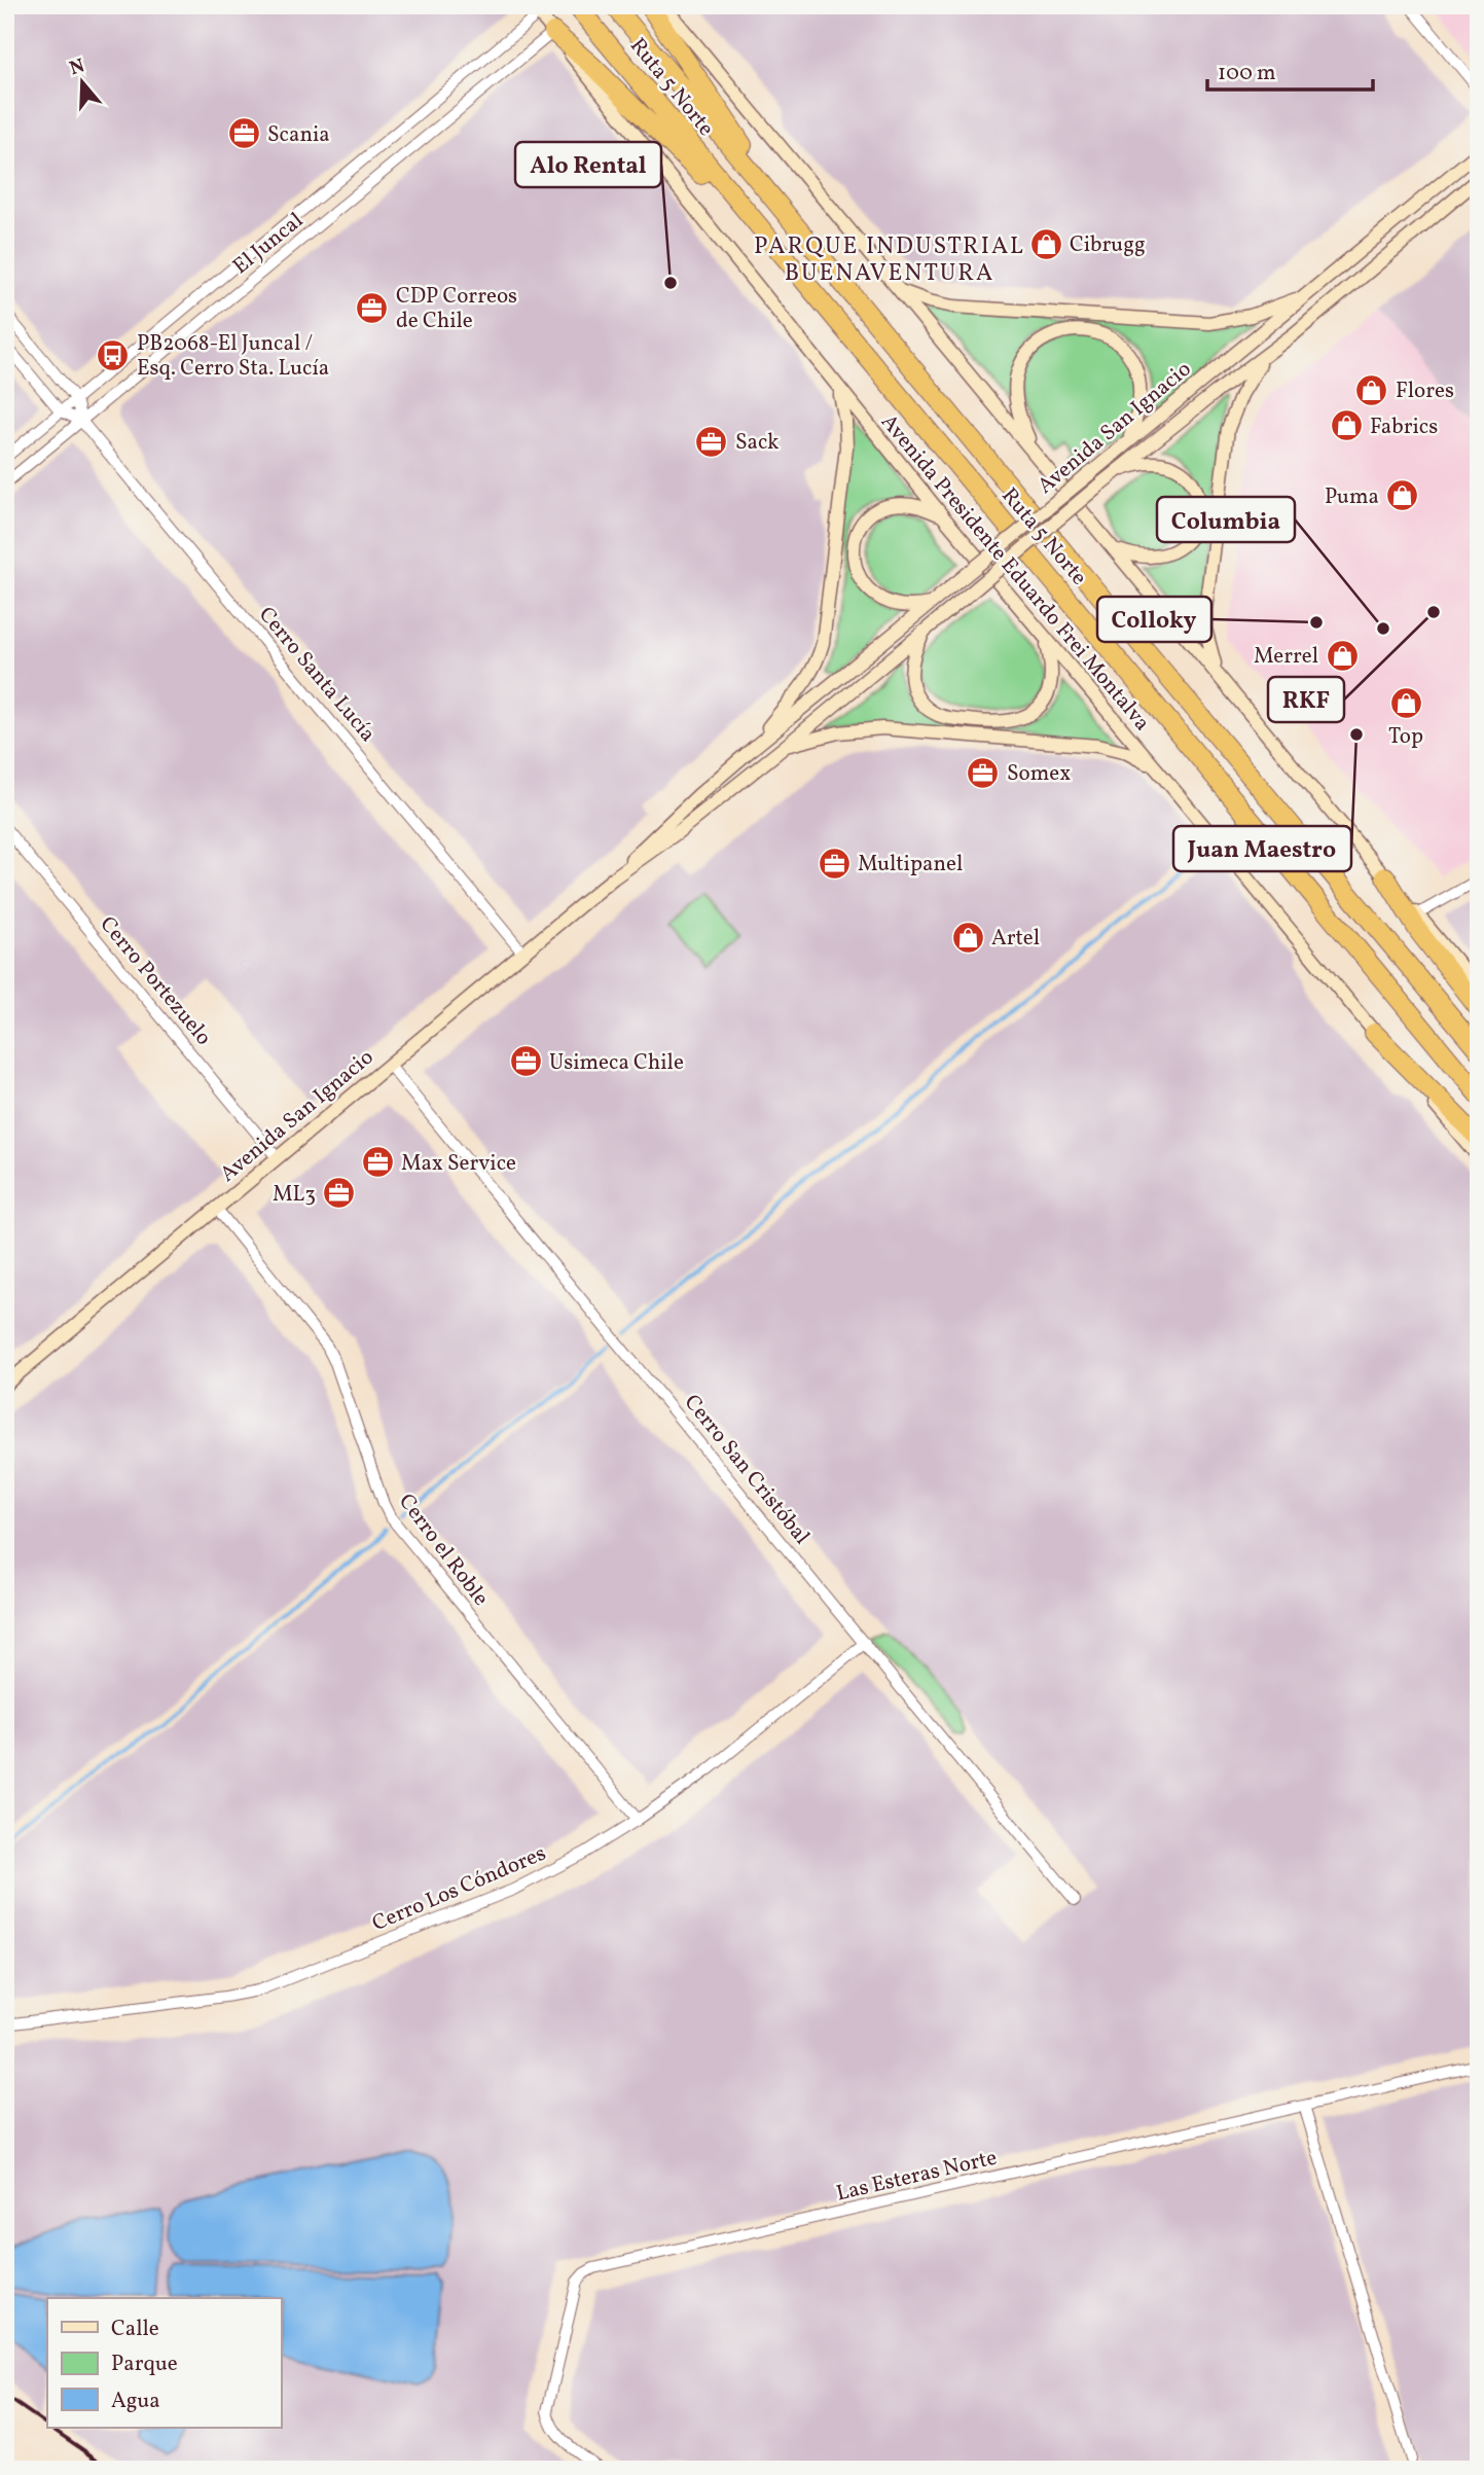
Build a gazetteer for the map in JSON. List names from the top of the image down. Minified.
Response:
{"streets":{"highway":["Ruta 5 Norte"],"main road":["Avenida San Ignacio","Avenida Presidente Eduardo Frei Montalva"],"street":["El Juncal","Cerro Santa Lucía","Cerro Portezuelo","Cerro San Cristóbal","Cerro el Roble","Cerro Los Cóndores","Las Esteras Norte"]},"crossings":[["El Juncal","Avenida Presidente Eduardo Frei Montalva"],["El Juncal","Cerro Santa Lucía"],["Avenida San Ignacio","Cerro Santa Lucía"],["Avenida San Ignacio","Cerro Portezuelo"],["Avenida San Ignacio","Cerro San Cristóbal"],["Avenida San Ignacio","Cerro el Roble"],["Cerro San Cristóbal","Cerro Los Cóndores"],["Cerro el Roble","Cerro Los Cóndores"]],"districts":["PARQUE INDUSTRIAL BUENAVENTURA"],"places":{"office":["Scania","CDP Correos de Chile","Sack","Somex","Multipanel","Usimeca Chile","Max Service","ML3"],"shop":["Cibrugg","Flores","Fabrics","Puma","Merrel","Top","Artel"],"other":["Alo Rental","RKF","Colloky","Columbia","Juan Maestro"],"bus stop":["PB2068-El Juncal / Esq. Cerro Sta. Lucía"]},"legend":["Calle","Parque","Agua"],"scale_bar":"100 m","north":"top"}
